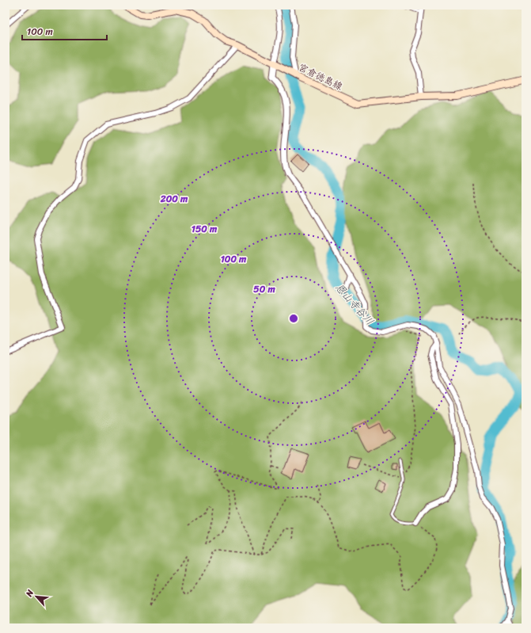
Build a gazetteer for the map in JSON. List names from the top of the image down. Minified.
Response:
{"streets":{"main road":["宮倉徳島線"]},"water":["恩山寺谷川"],"scale_bar":"100 m","north":"top left","rings":["200 m","150 m","100 m","50 m"]}
